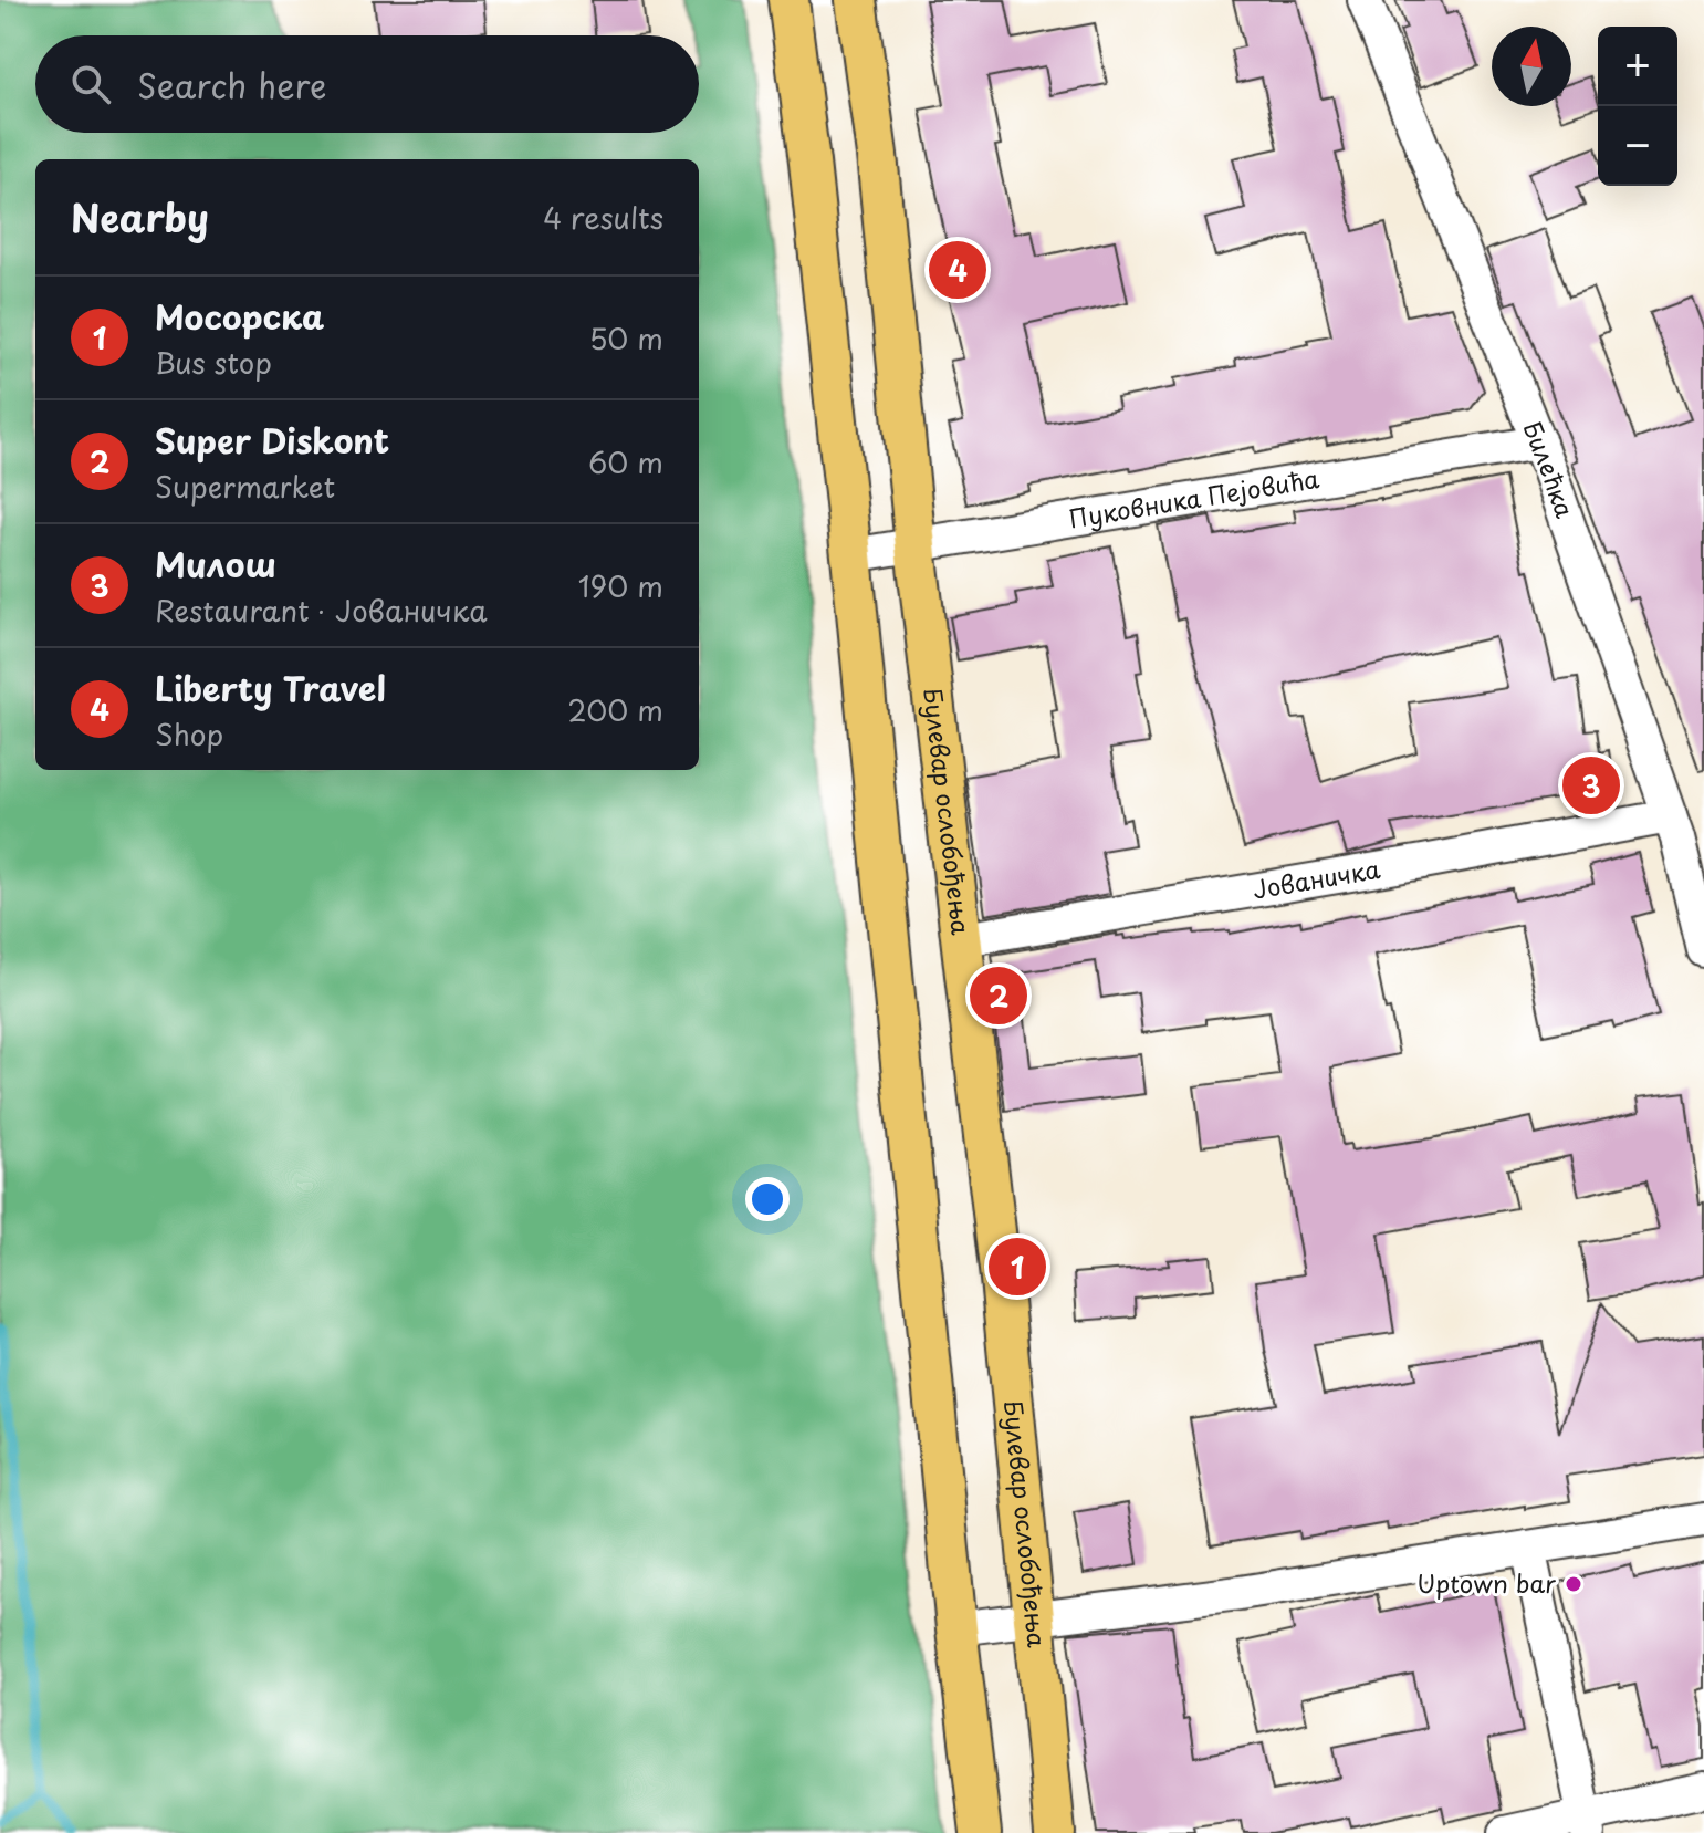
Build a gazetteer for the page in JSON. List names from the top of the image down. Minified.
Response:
{"streets":{"main road":["Булевар ослобођења"],"street":["Билећка","Пуковника Пејовића","Јованичка"]},"crossings":[["Билећка","Пуковника Пејовића"],["Билећка","Јованичка"],["Пуковника Пејовића","Булевар ослобођења"],["Булевар ослобођења","Јованичка"]],"places":["Uptown bar"],"north":"top","page":{"map_buttons":["+","−"],"search":"Search here","heading":["Nearby","4 results"],"pins":["4","3","2","1"],"list":[{"mark":"1","name":"Мосорска","note":"Bus stop","value":"50 m"},{"mark":"2","name":"Super Diskont","note":"Supermarket","value":"60 m"},{"mark":"3","name":"Милош","note":"Restaurant · Јованичка","value":"190 m"},{"mark":"4","name":"Liberty Travel","note":"Shop","value":"200 m"}]}}
